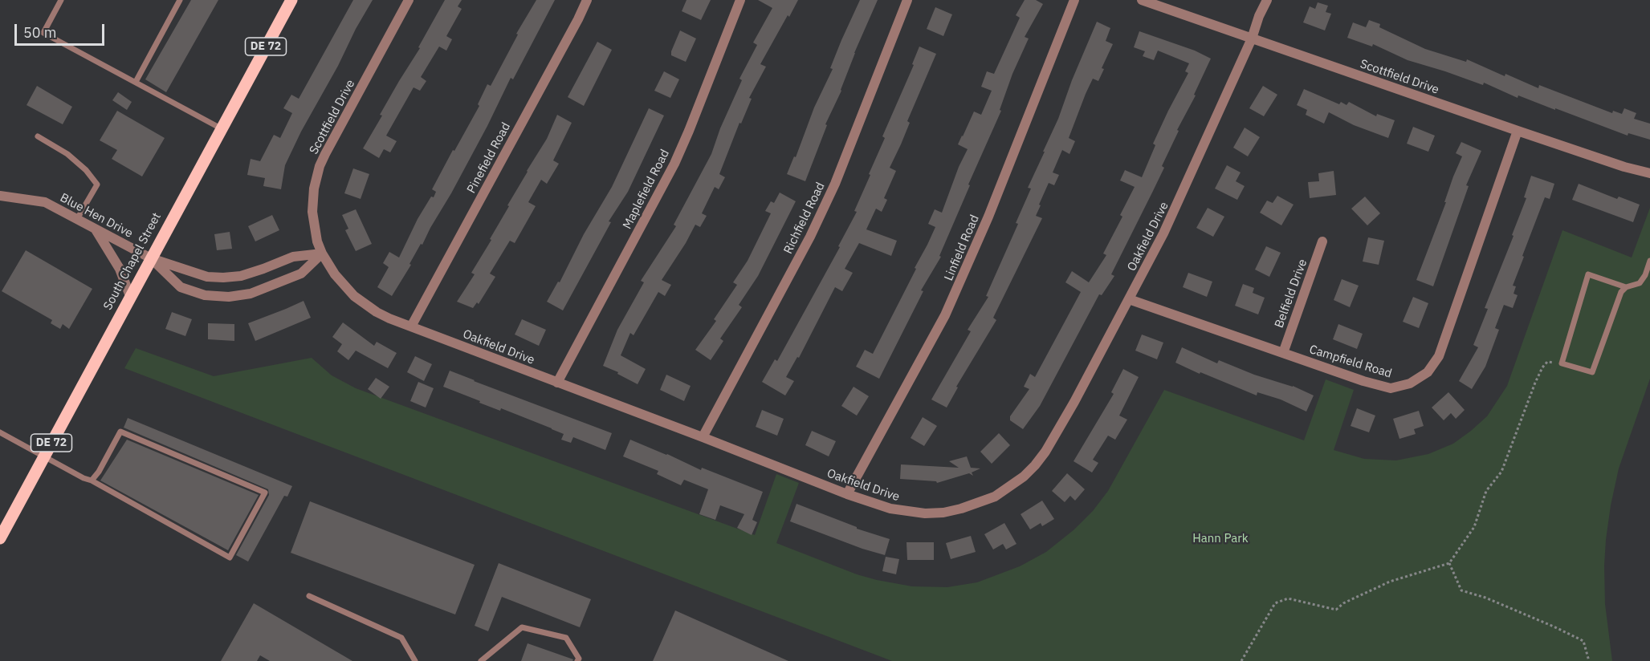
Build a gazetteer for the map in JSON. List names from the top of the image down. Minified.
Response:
{"streets":{"main road":["DE 72","South Chapel Street"],"street":["Scottfield Drive","Pinefield Road","Maplefield Road","Blue Hen Drive","Richfield Road","Oakfield Drive","Linfield Road","Belfield Drive","Campfield Road"]},"crossings":[["Scottfield Drive","Oakfield Drive"],["Scottfield Drive","Campfield Road"],["Pinefield Road","Oakfield Drive"],["Maplefield Road","Oakfield Drive"],["Blue Hen Drive","South Chapel Street"],["Richfield Road","Oakfield Drive"],["Oakfield Drive","Linfield Road"],["Oakfield Drive","Campfield Road"],["Belfield Drive","Campfield Road"]],"parks":["Hann Park"],"scale_bar":"50 m"}
